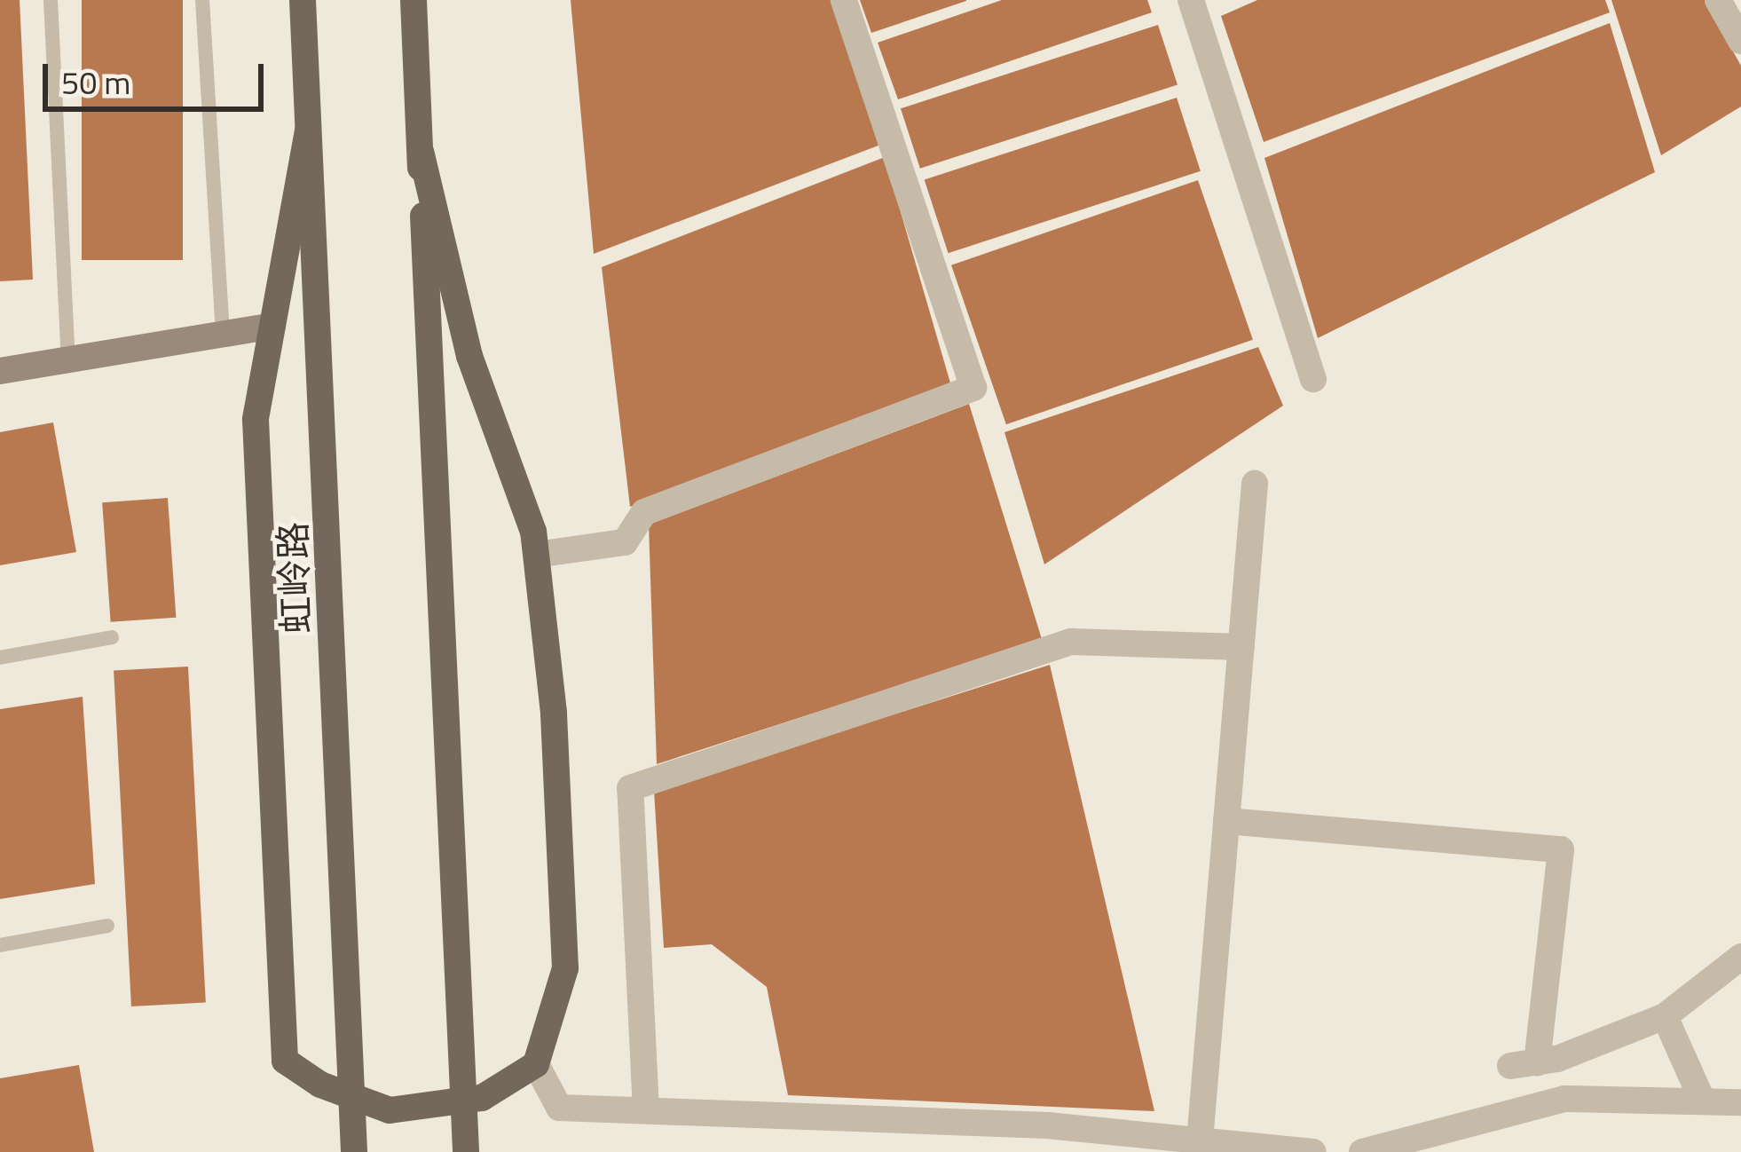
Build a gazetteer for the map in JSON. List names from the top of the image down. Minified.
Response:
{"streets":{"main road":["虹岭路"]},"scale_bar":"50 m"}
